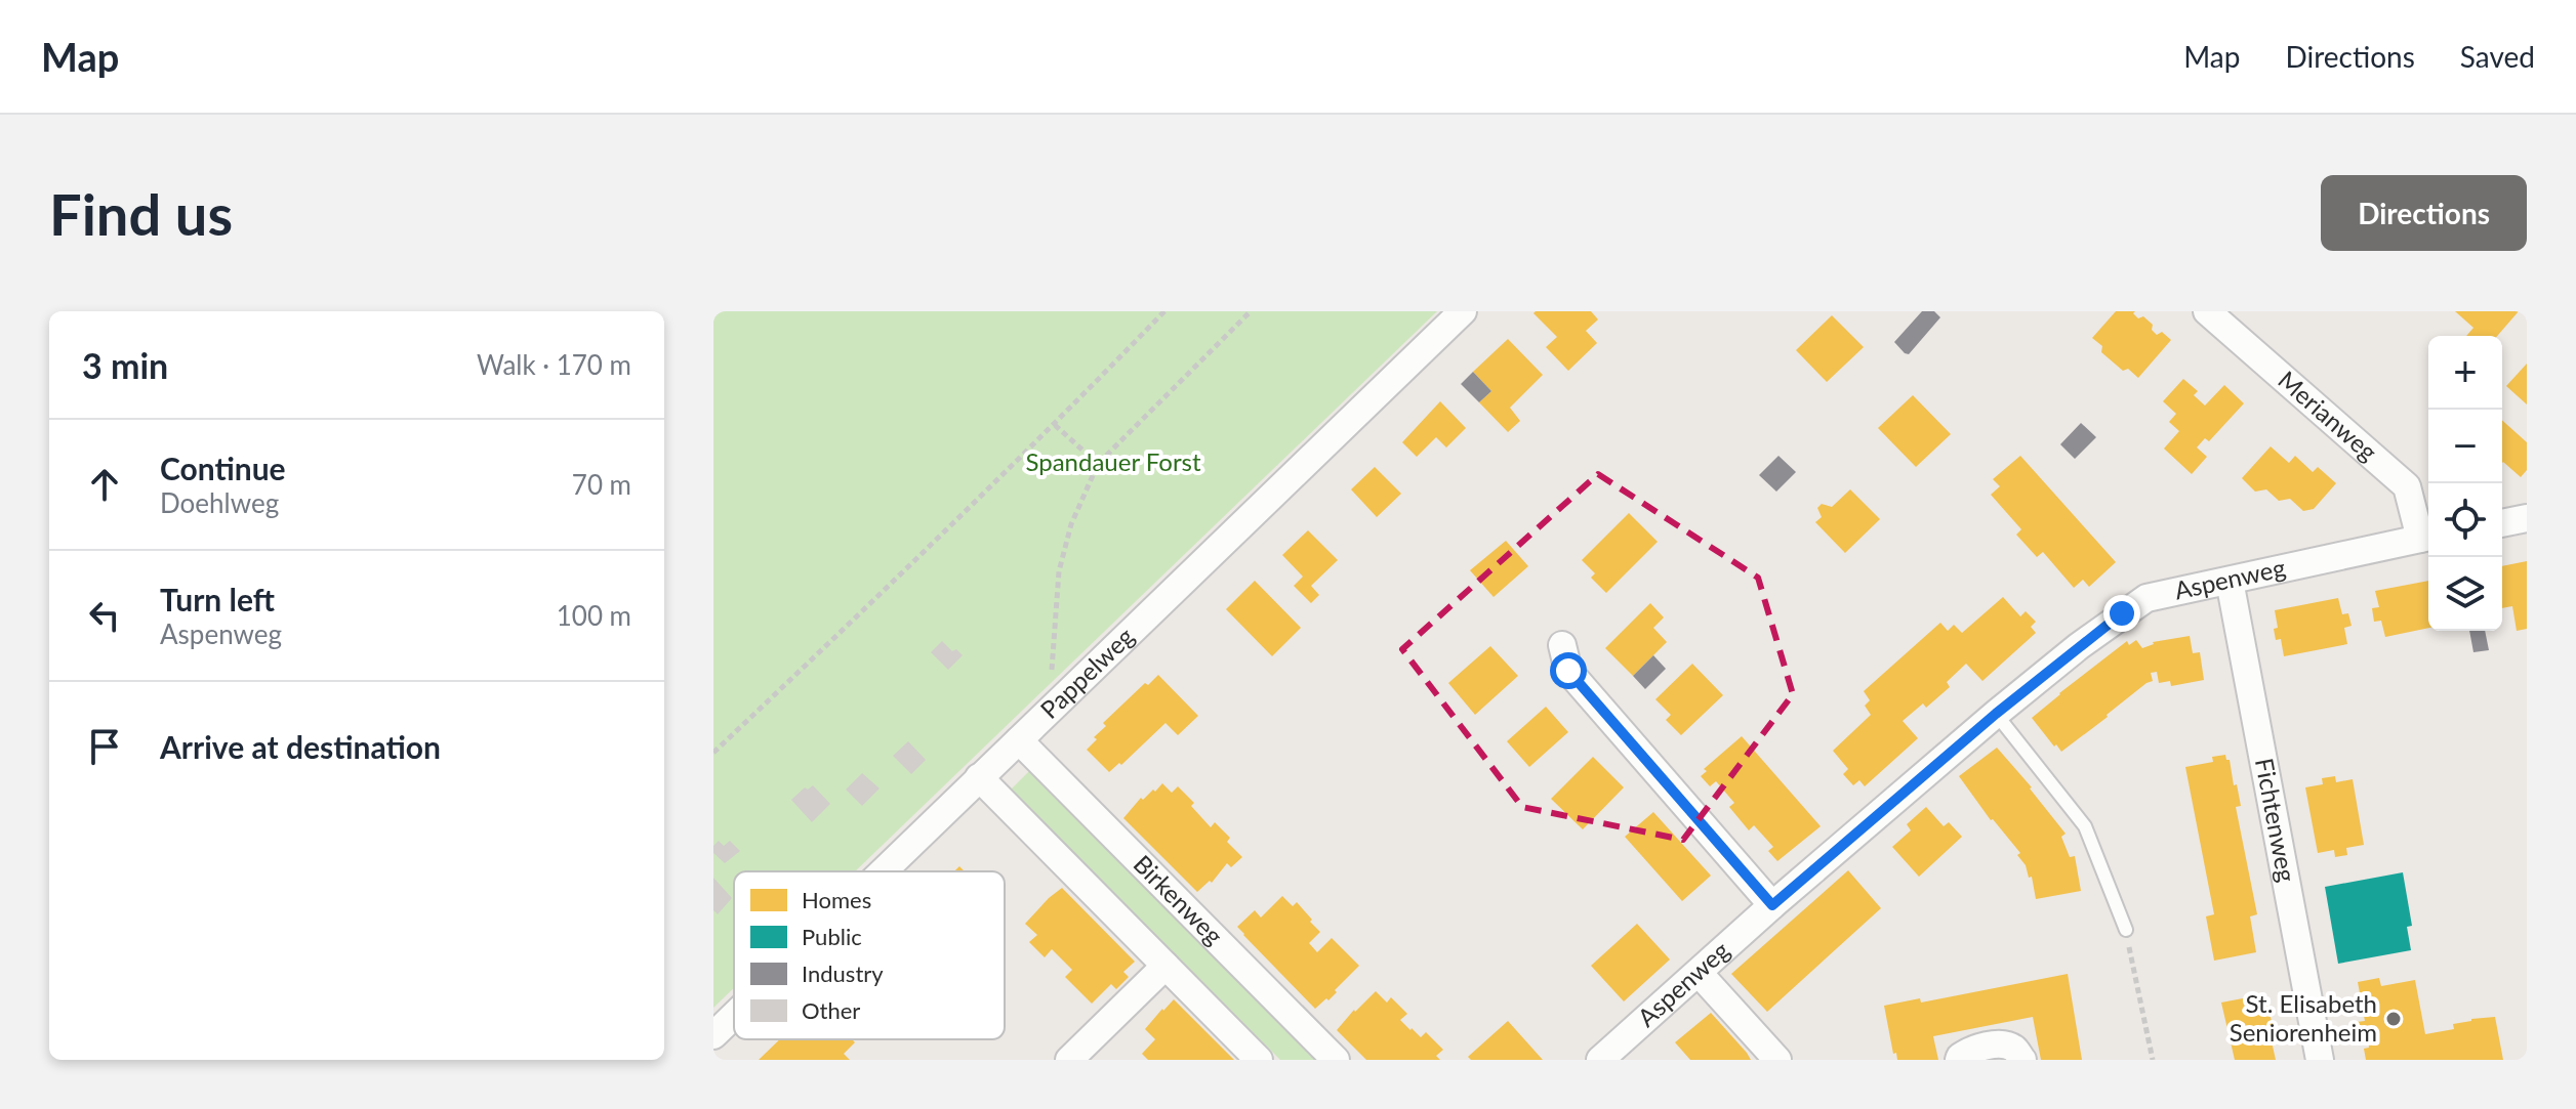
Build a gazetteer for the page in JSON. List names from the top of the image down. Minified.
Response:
{"streets":{"street":["Merianweg","Aspenweg","Pappelweg","Fichtenweg","Birkenweg"]},"crossings":[["Merianweg","Aspenweg"],["Aspenweg","Fichtenweg"],["Pappelweg","Birkenweg"]],"parks":["Spandauer Forst"],"places":["St. Elisabeth Seniorenheim"],"legend":["Homes","Public","Industry","Other"],"page":{"header":"Map","nav":["Map","Directions","Saved"],"buttons":"Directions","title":"Find us","heading":["3 min","Walk · 170 m"],"map_buttons":["+","−"],"list":[["Continue","Doehlweg","70 m"],["Turn left","Aspenweg","100 m"],"Arrive at destination"]}}
